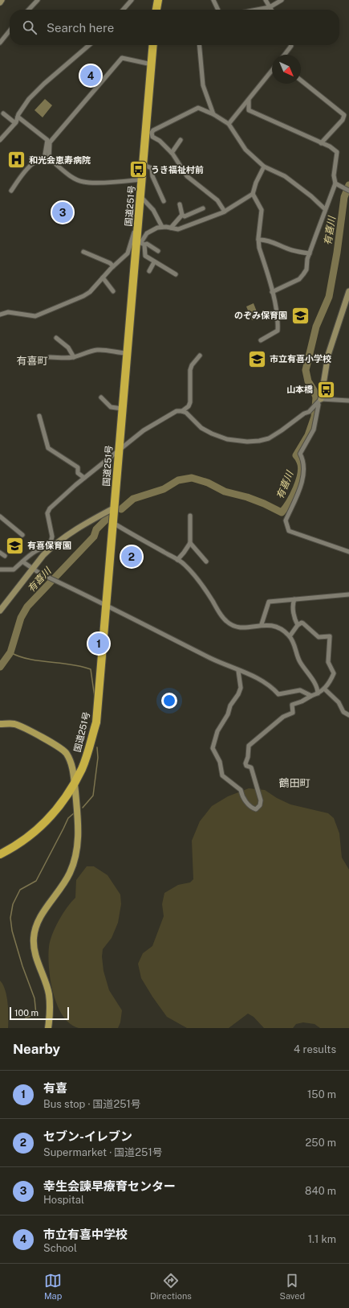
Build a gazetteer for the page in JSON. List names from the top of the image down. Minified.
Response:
{"streets":{"highway":["国道251号"]},"districts":["有喜町","鶴田町"],"water":["有喜川"],"places":{"hospital":["和光会恵寿病院"],"bus stop":["うき福祉村前","山本橋"],"school or university":["のぞみ保育園","市立有喜小学校","有喜保育園"]},"scale_bar":"100 m","north":"bottom right","page":{"search":"Search here","pins":["4","3","2","1"],"scale":"100 m","heading":["Nearby","4 results"],"list":[{"mark":"1","name":"有喜","note":"Bus stop · 国道251号","value":"150 m"},{"mark":"2","name":"セブン-イレブン","note":"Supermarket · 国道251号","value":"250 m"},{"mark":"3","name":"幸生会諫早療育センター","note":"Hospital","value":"840 m"},{"mark":"4","name":"市立有喜中学校","note":"School","value":"1.1 km"}],"nav":["Map","Directions","Saved"]}}
